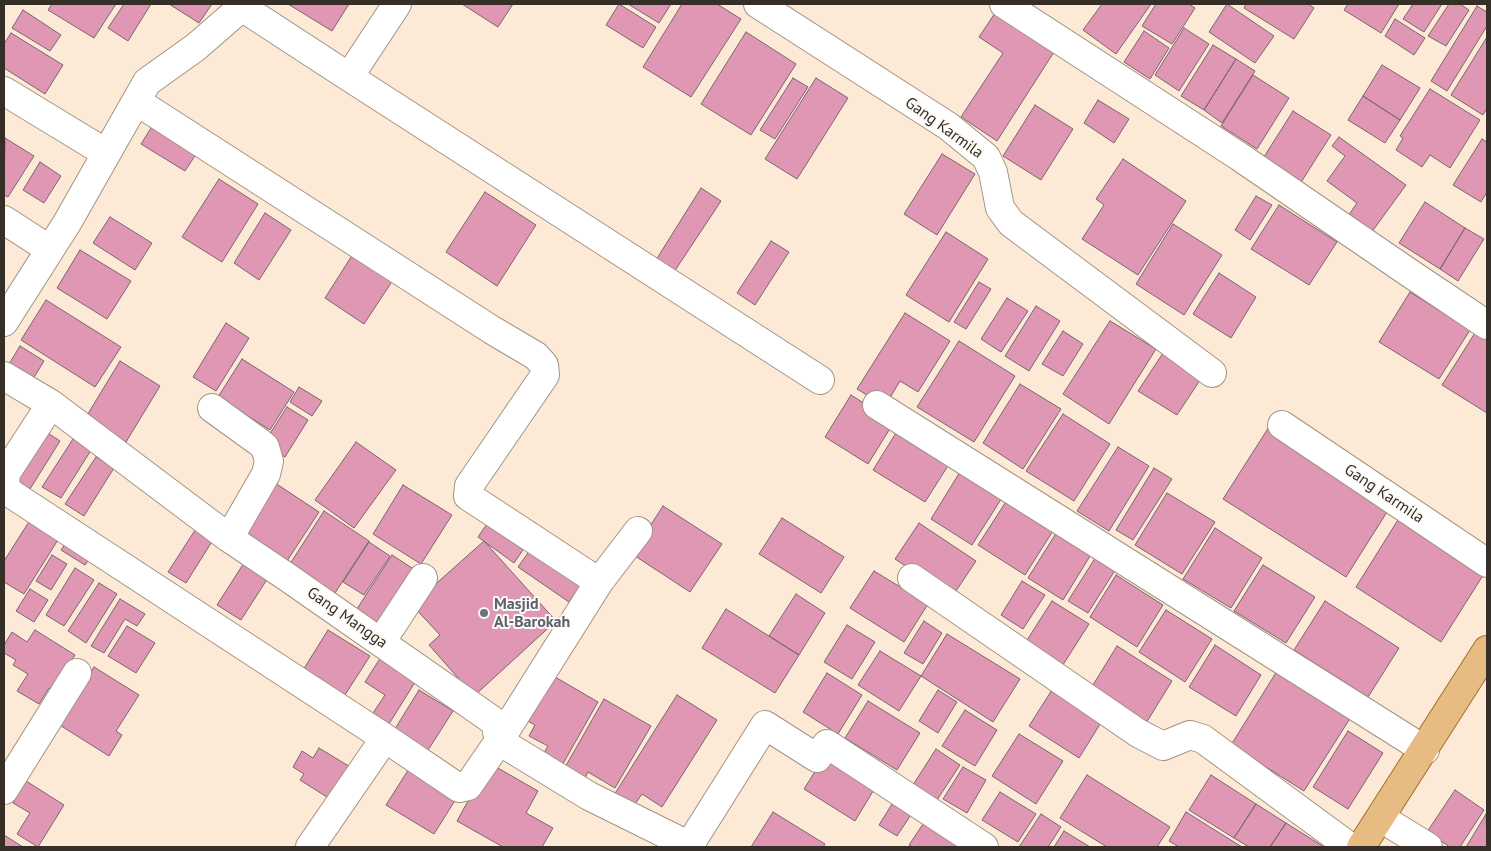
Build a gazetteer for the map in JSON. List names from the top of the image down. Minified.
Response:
{"streets":{"street":["Gang Karmila","Gang Mangga"]},"places":["Masjid Al-Barokah"]}
